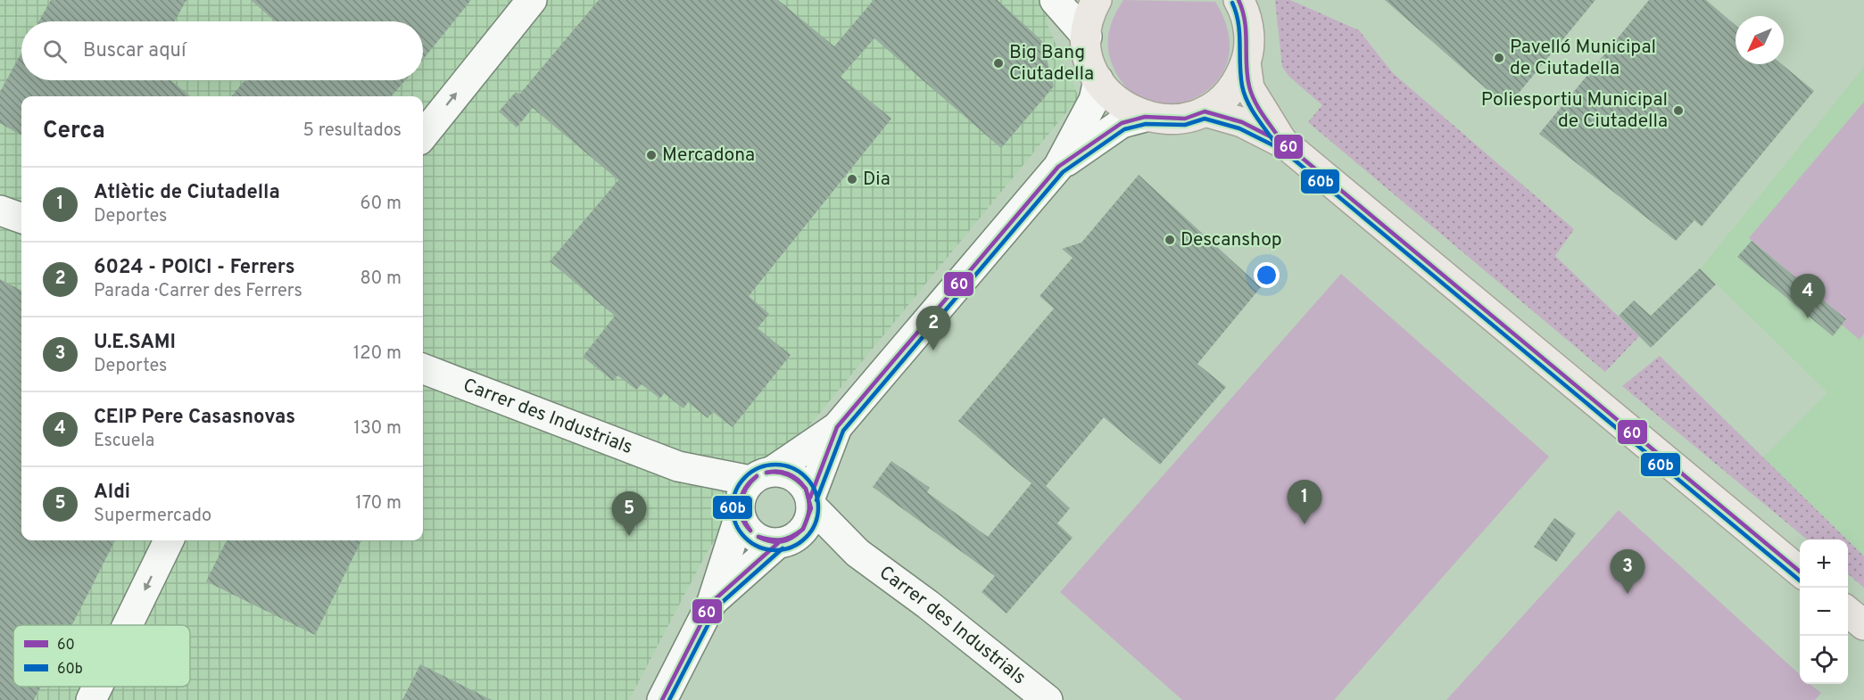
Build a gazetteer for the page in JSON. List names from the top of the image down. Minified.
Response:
{"streets":{"street":["Carrer des Industrials"]},"places":["Pavelló Municipal de Ciutadella","Big Bang Ciutadella","Poliesportiu Municipal de Ciutadella","Mercadona","Dia","Descanshop"],"lines":["transit line 60","transit line 60b"],"legend":["60","60b"],"north":"bottom left","page":{"search":"Buscar aquí","heading":["Cerca","5 resultados"],"list":[{"mark":"1","name":"Atlètic de Ciutadella","note":"Deportes","value":"60 m"},{"mark":"2","name":"6024 - POICI - Ferrers","note":"Parada · Carrer des Ferrers","value":"80 m"},{"mark":"3","name":"U.E.SAMI","note":"Deportes","value":"120 m"},{"mark":"4","name":"CEIP Pere Casasnovas","note":"Escuela","value":"130 m"},{"mark":"5","name":"Aldi","note":"Supermercado","value":"170 m"}],"pins":["4","2","1","5","3"],"map_buttons":["+","−"]}}
